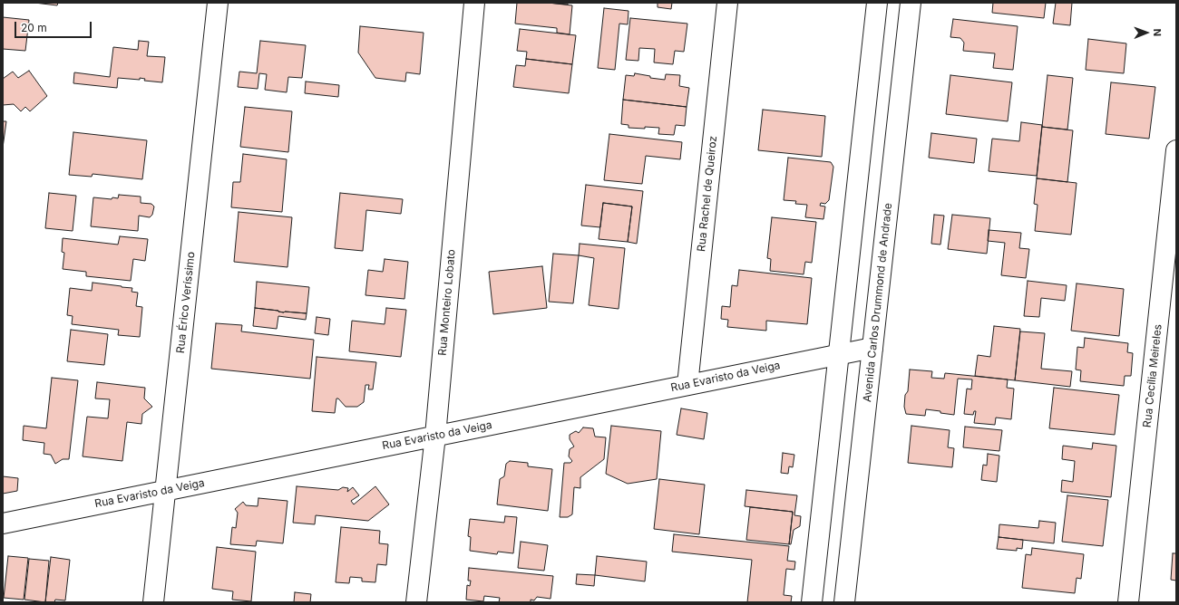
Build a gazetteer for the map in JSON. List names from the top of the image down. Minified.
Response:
{"streets":{"street":["Rua Rachel de Queiroz","Rua Érico Veríssimo","Rua Monteiro Lobato","Avenida Carlos Drummond de Andrade","Rua Cecília Meireles","Rua Evaristo da Veiga"]},"crossings":[["Rua Rachel de Queiroz","Rua Evaristo da Veiga"],["Rua Érico Veríssimo","Rua Evaristo da Veiga"],["Rua Monteiro Lobato","Rua Evaristo da Veiga"],["Avenida Carlos Drummond de Andrade","Rua Evaristo da Veiga"]],"scale_bar":"20 m","north":"right"}
